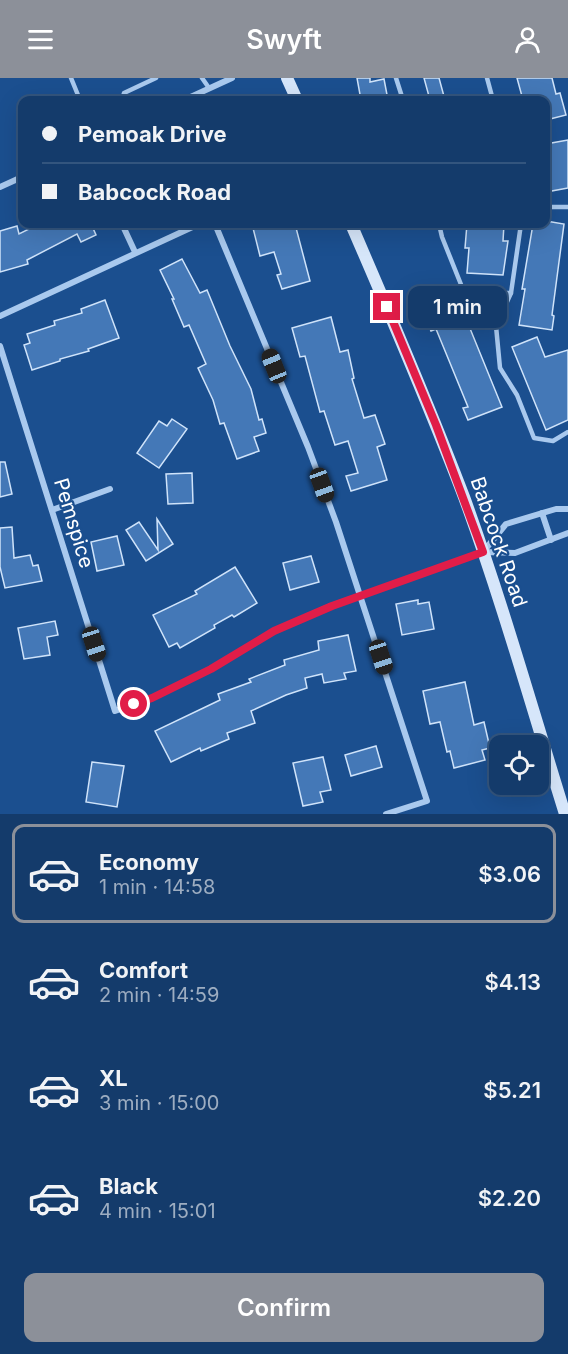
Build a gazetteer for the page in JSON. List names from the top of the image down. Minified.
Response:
{"streets":{"main road":["Babcock Road"],"street":["Pemspice"]},"page":{"header":"Swyft","banner":["Pemoak Drive","Babcock Road"],"bubble":"1 min","list":[{"name":"Economy","note":"1 min · 14:58","value":"$3.06"},{"name":"Comfort","note":"2 min · 14:59","value":"$4.13"},{"name":"XL","note":"3 min · 15:00","value":"$5.21"},{"name":"Black","note":"4 min · 15:01","value":"$2.20"}],"buttons":"Confirm"}}
